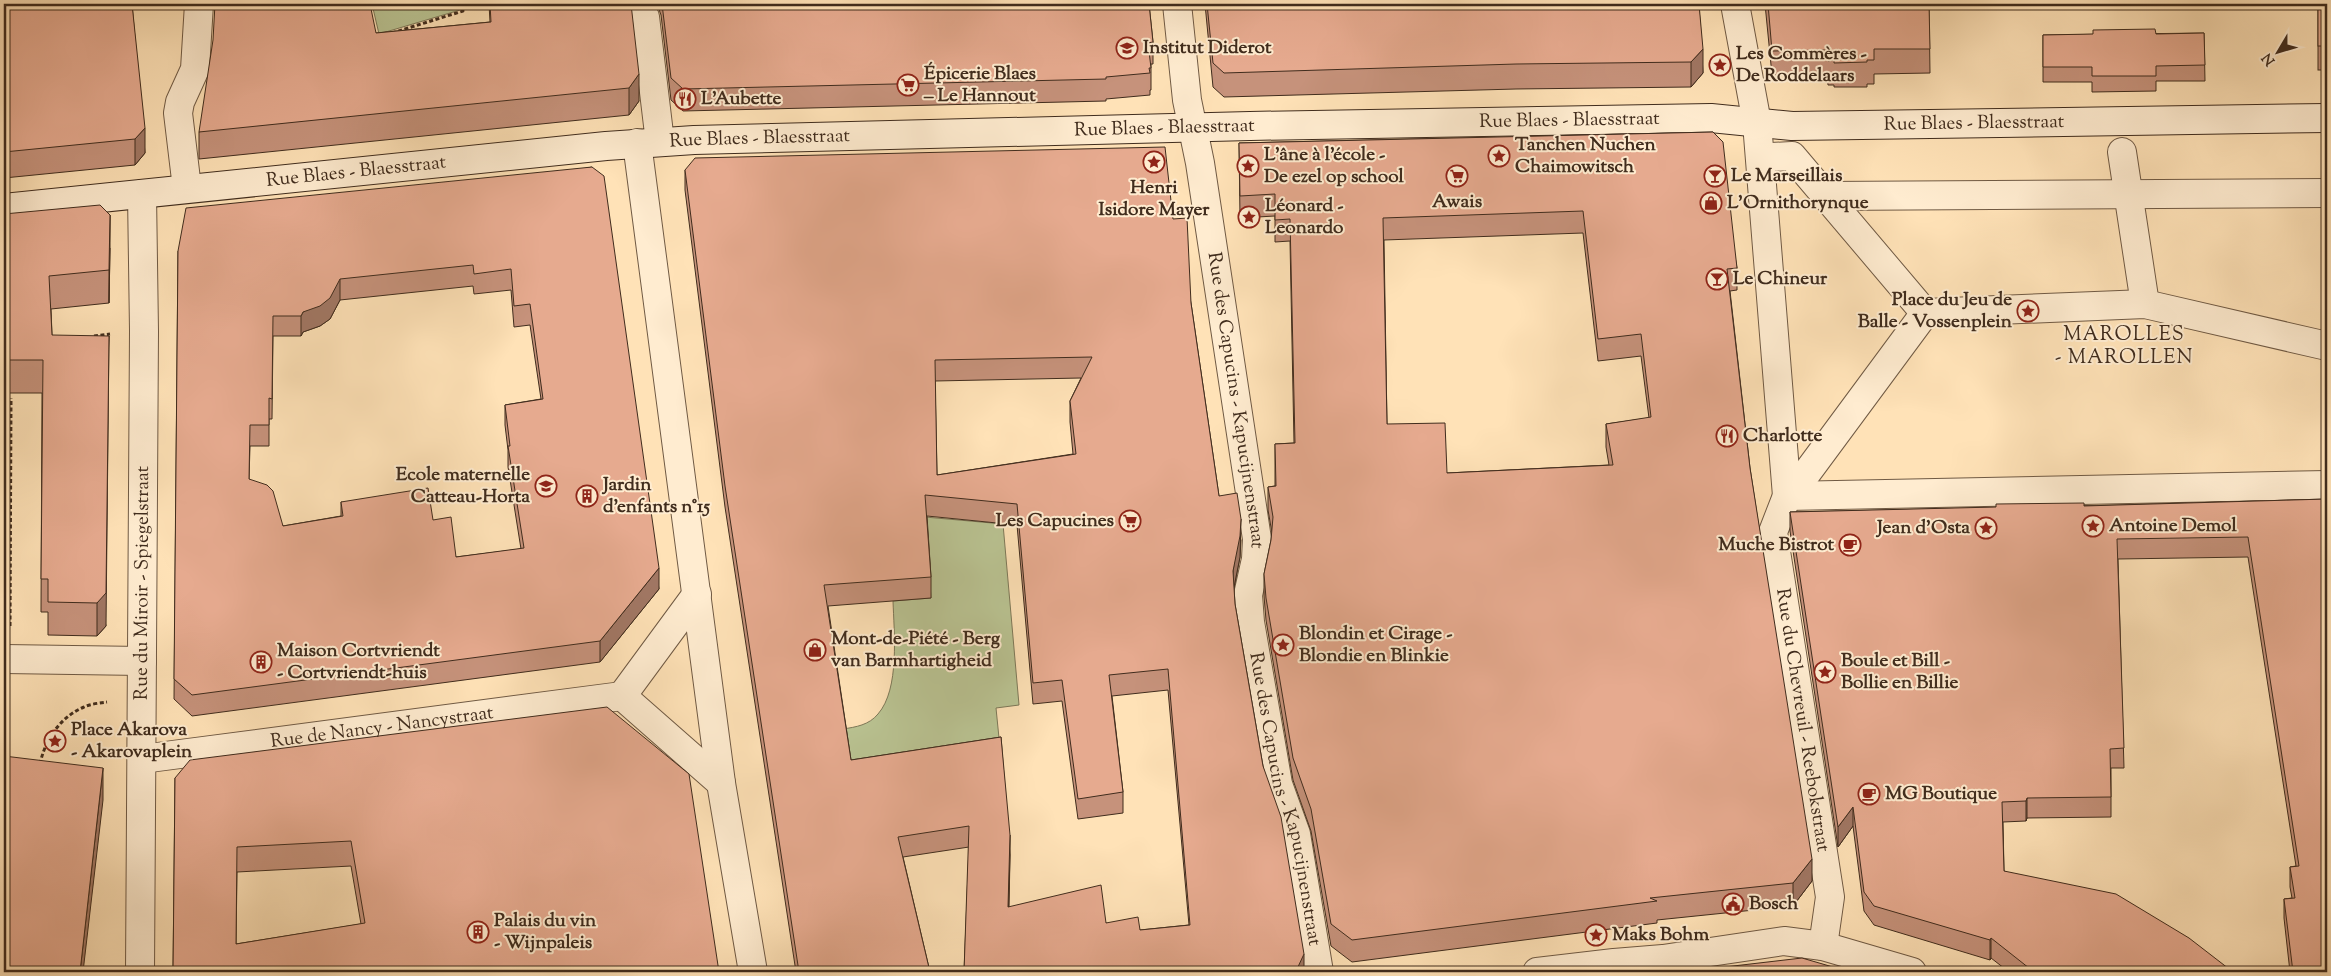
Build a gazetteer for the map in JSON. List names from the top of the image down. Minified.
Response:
{"streets":{"street":["Rue Blaes - Blaesstraat","Rue des Capucins - Kapucijnenstraat","Rue du Miroir - Spiegelstraat","Rue du Chevreuil - Reebokstraat","Rue de Nancy - Nancystraat"]},"crossings":[["Rue Blaes - Blaesstraat","Rue des Capucins - Kapucijnenstraat"],["Rue Blaes - Blaesstraat","Rue du Miroir - Spiegelstraat"],["Rue du Miroir - Spiegelstraat","Rue de Nancy - Nancystraat"]],"districts":["MAROLLES - MAROLLEN"],"places":{"school or university":["Institut Diderot","Ecole maternelle Catteau-Horta"],"place":["Les Commères - De Roddelaars","Tanchen Nuchen Chaimowitsch","Henri Isidore Mayer","L’âne à l’école - De ezel op school","Léonard - Leonardo","Place du Jeu de Balle - Vossenplein","Antoine Demol","Jean d'Osta","Blondin et Cirage - Blondie en Blinkie","Boule et Bill - Bollie en Billie","Place Akarova - Akarovaplein","Maks Bohm"],"supermarket":["Épicerie Blaes – Le Hannout","Awais","Les Capucines"],"restaurant":["L'Aubette","Charlotte"],"bar":["Le Marseillais","Le Chineur"],"shop":["L’Ornithorynque","Mont-de-Piété - Berg van Barmhartigheid"],"building":["Jardin d'enfants n°15","Maison Cortvriendt - Cortvriendt-huis","Palais du vin - Wijnpaleis"],"cafe":["Muche Bistrot","MG Boutique"],"public building":["Bosch"]},"north":"bottom left"}
